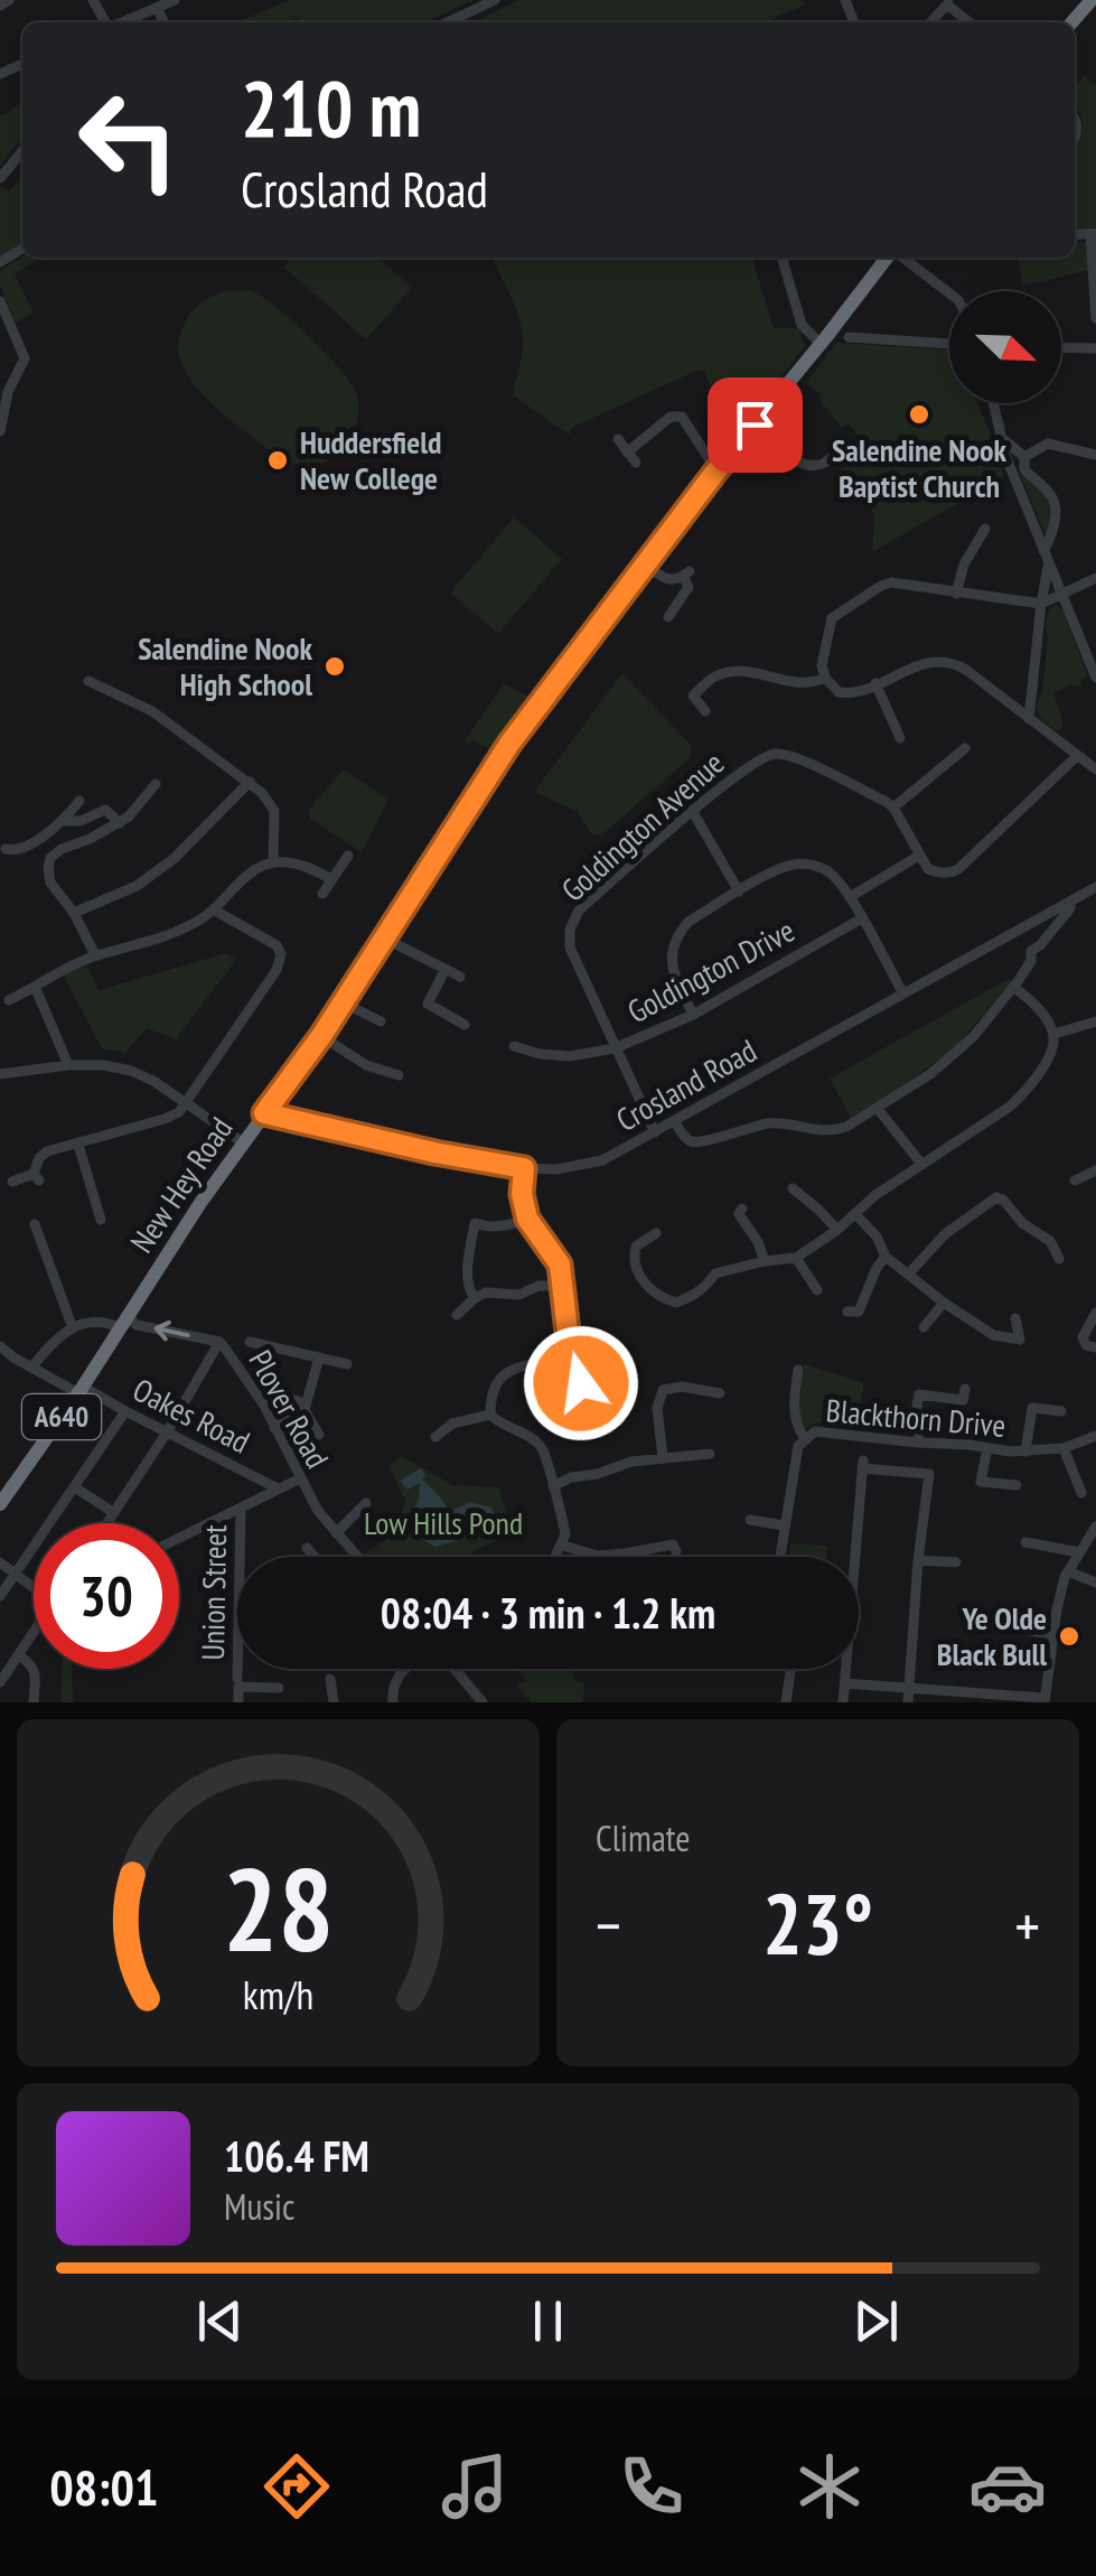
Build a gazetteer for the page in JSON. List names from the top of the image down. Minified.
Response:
{"streets":{"highway":["New Hey Road","A640"],"street":["Goldington Avenue","Goldington Drive","Crosland Road","Plover Road","Oakes Road","Blackthorn Drive","Union Street"]},"crossings":[["Goldington Avenue","Goldington Drive"],["Goldington Avenue","Crosland Road"],["Crosland Road","New Hey Road"],["New Hey Road","Plover Road"],["New Hey Road","Oakes Road"]],"parks":["Low Hills Pond"],"places":["Salendine Nook Baptist Church","Huddersfield New College","Salendine Nook High School","Ye Olde Black Bull"],"north":"bottom right","page":{"turn":["210 m","Crosland Road"],"limit":"30","trip":"08:04 · 3 min · 1.2 km","tile":"Climate","heat":["−","23°","+"],"song":["106.4 FM","Music"],"tabs":"08:01","gauge":["28","km/h"]}}
